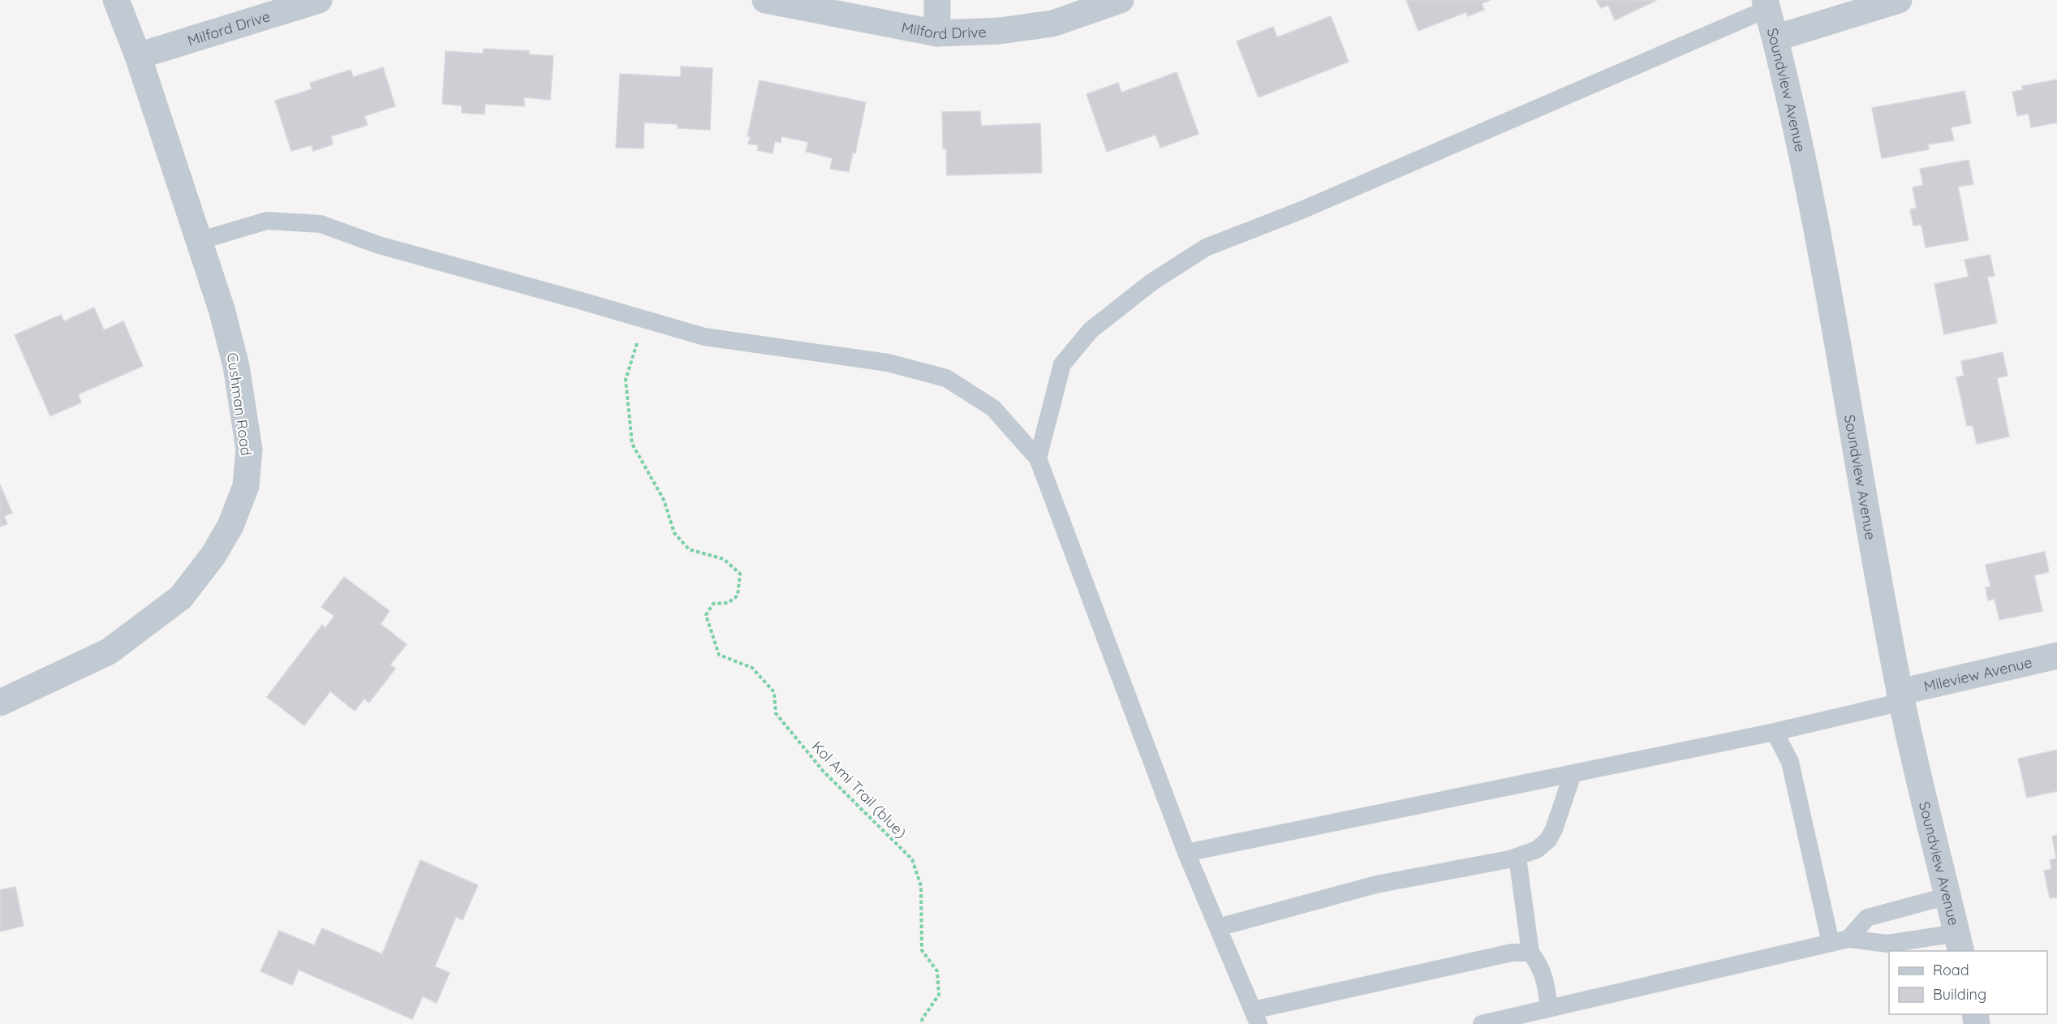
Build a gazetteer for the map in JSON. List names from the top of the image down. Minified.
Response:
{"streets":{"street":["Milford Drive","Soundview Avenue","Cushman Road","Mileview Avenue"],"path":["Kol Ami Trail (blue)"]},"crossings":[["Milford Drive","Cushman Road"],["Soundview Avenue","Mileview Avenue"]],"legend":["Road","Building"]}
